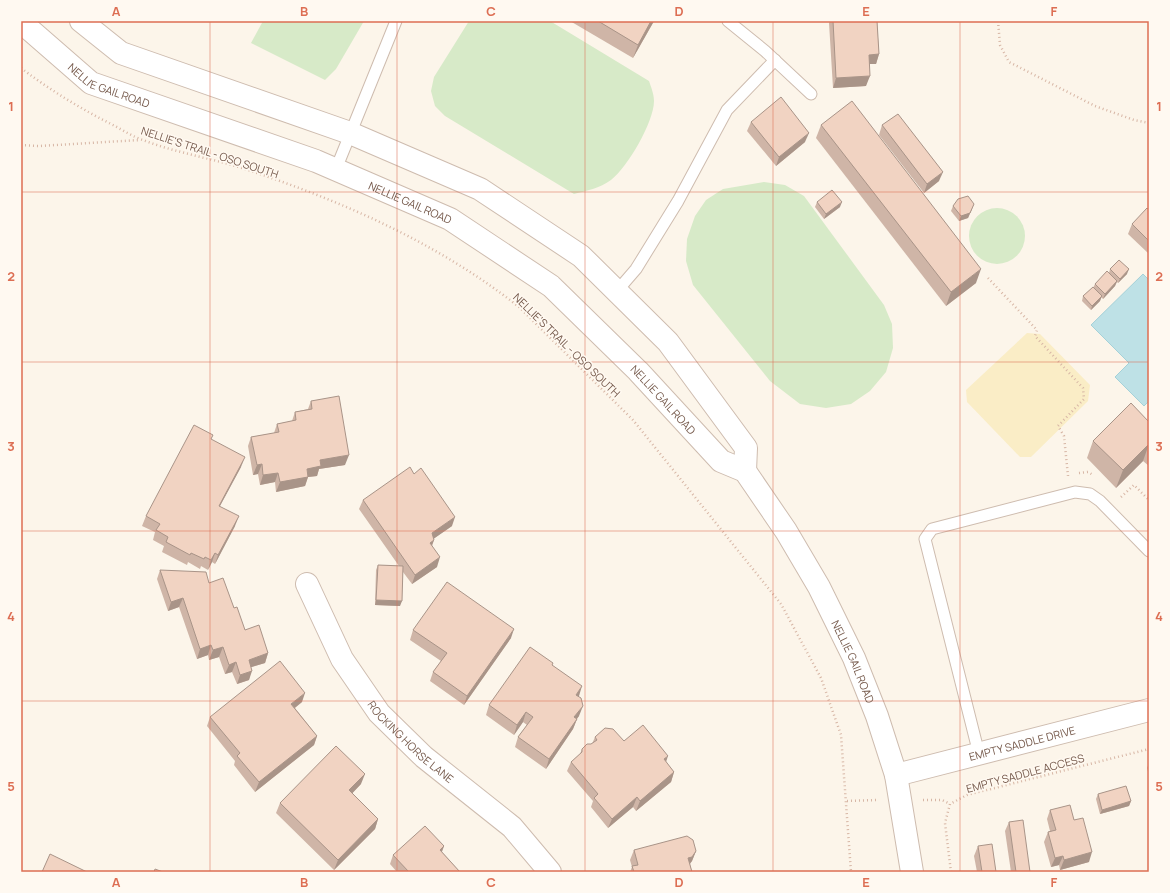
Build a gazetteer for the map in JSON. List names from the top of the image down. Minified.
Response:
{"streets":{"street":["NELLIE GAIL ROAD","ROCKING HORSE LANE","EMPTY SADDLE DRIVE"],"path":["NELLIE'S TRAIL - OSO SOUTH","EMPTY SADDLE ACCESS"]},"crossings":[["NELLIE GAIL ROAD","EMPTY SADDLE DRIVE"]],"grid":{"columns":["A","B","C","D","E","F"],"rows":["1","2","3","4","5"]}}
